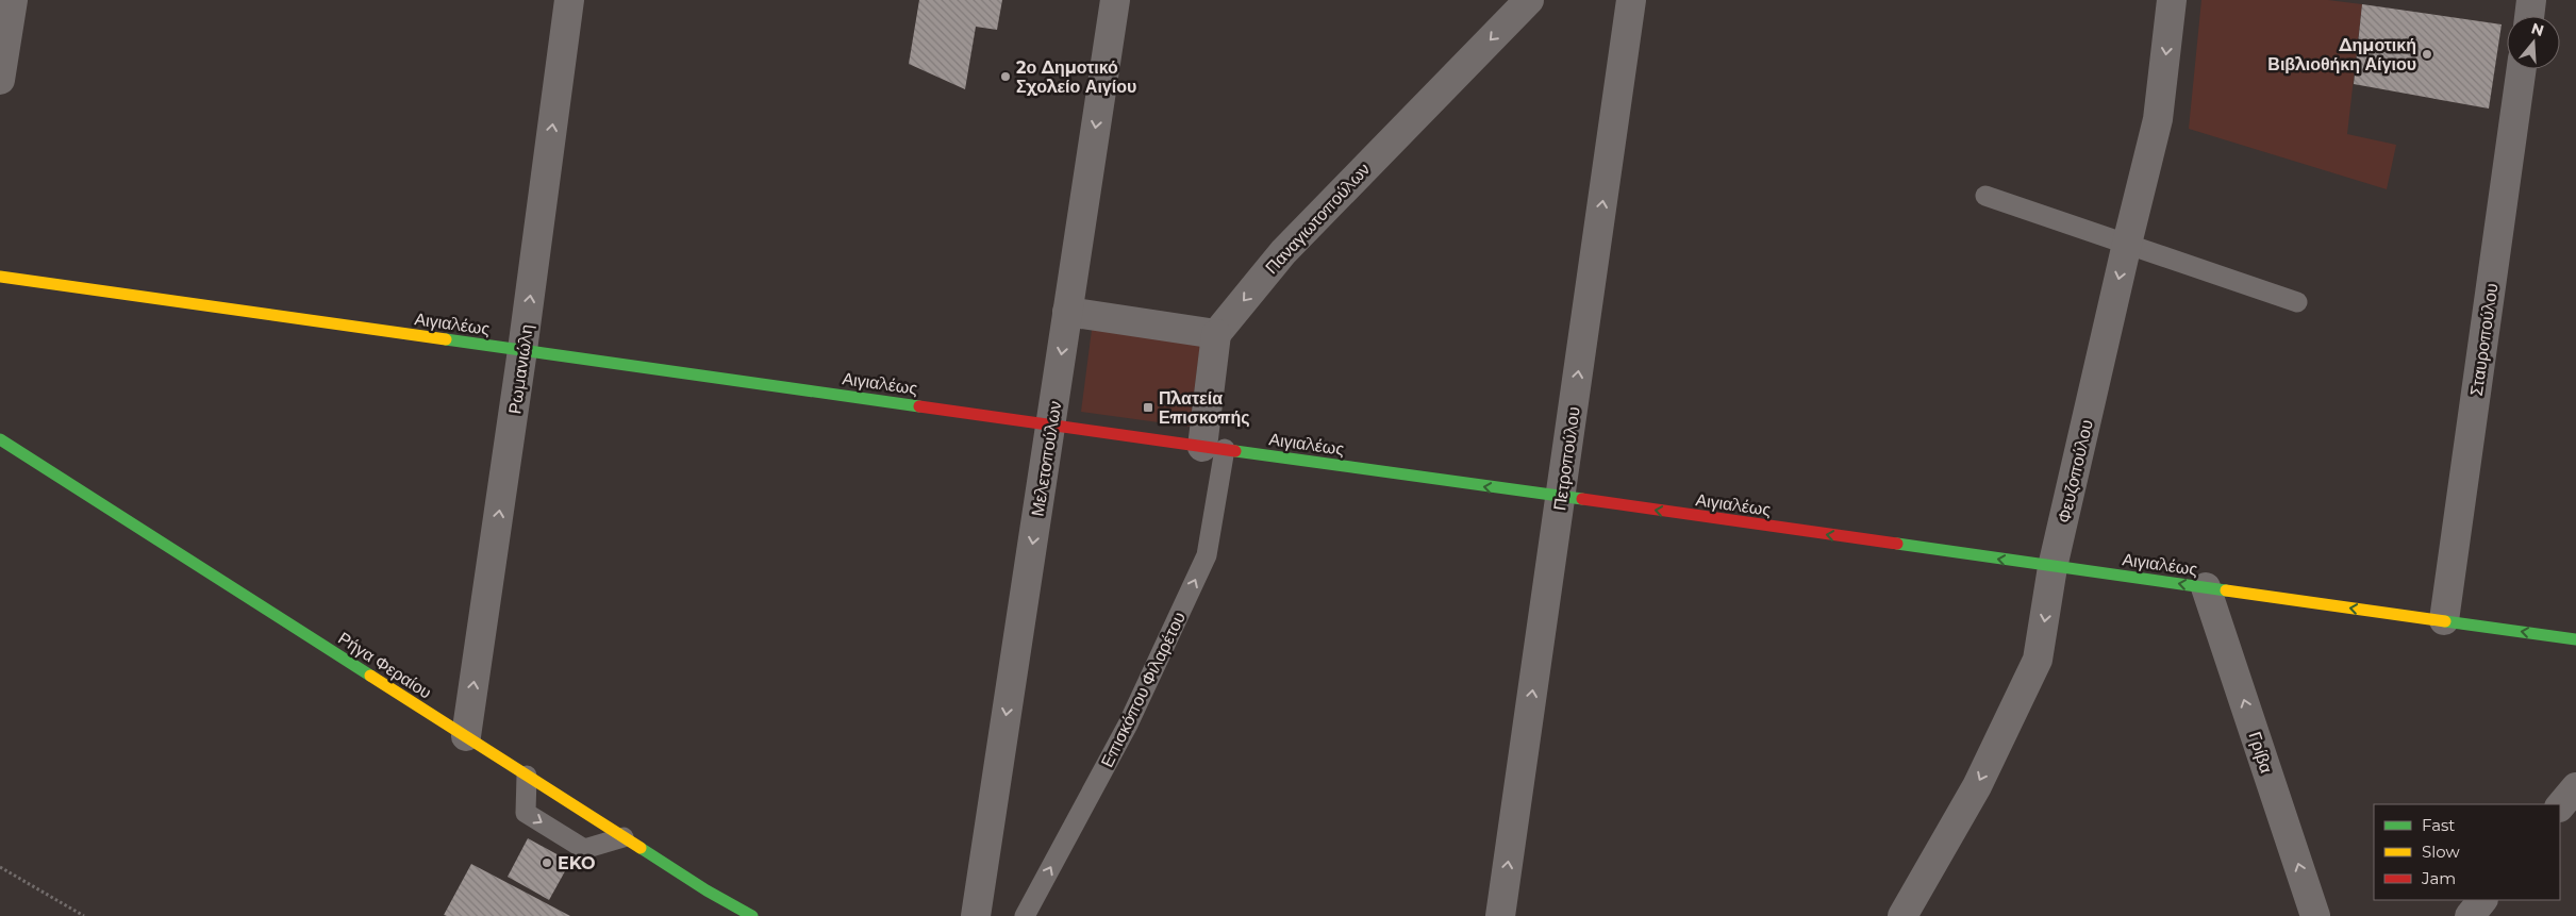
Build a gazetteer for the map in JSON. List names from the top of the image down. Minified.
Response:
{"streets":{"street":["Παναγιωτοπούλων","Αιγιαλέως","Σταυροπούλου","Ρωμανιώλη","Μελετοπούλων","Πετροπούλου","Φευζοπούλου","Ρήγα Φεραίου","Γρίβα"],"lane":["Επισκόπου Φιλαρέτου"]},"crossings":[["Αιγιαλέως","Σταυροπούλου"],["Αιγιαλέως","Ρωμανιώλη"],["Αιγιαλέως","Μελετοπούλων"],["Αιγιαλέως","Πετροπούλου"],["Αιγιαλέως","Φευζοπούλου"],["Αιγιαλέως","Επισκόπου Φιλαρέτου"],["Αιγιαλέως","Γρίβα"],["Ρωμανιώλη","Ρήγα Φεραίου"]],"one_way":["Παναγιωτοπούλων","Αιγιαλέως","Ρωμανιώλη","Μελετοπούλων","Πετροπούλου","Φευζοπούλου","Επισκόπου Φιλαρέτου","Γρίβα"],"places":{"other":["Δημοτική Βιβλιοθήκη Αίγιου","2ο Δημοτικό Σχολείο Αιγίου","EKO"],"transit":["Πλατεία Επισκοπής"]},"legend":["Fast","Slow","Jam"],"north":"top"}
